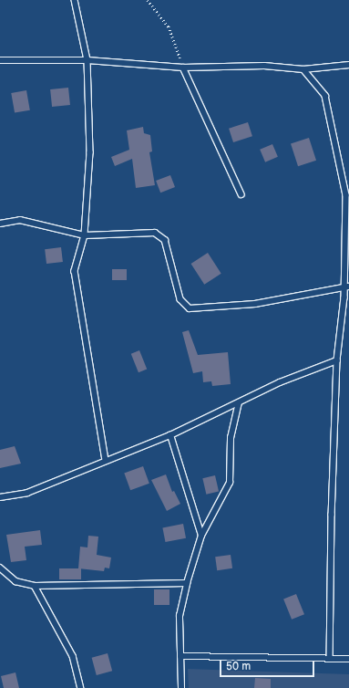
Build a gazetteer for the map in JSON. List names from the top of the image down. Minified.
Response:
{"scale_bar":"50 m"}
